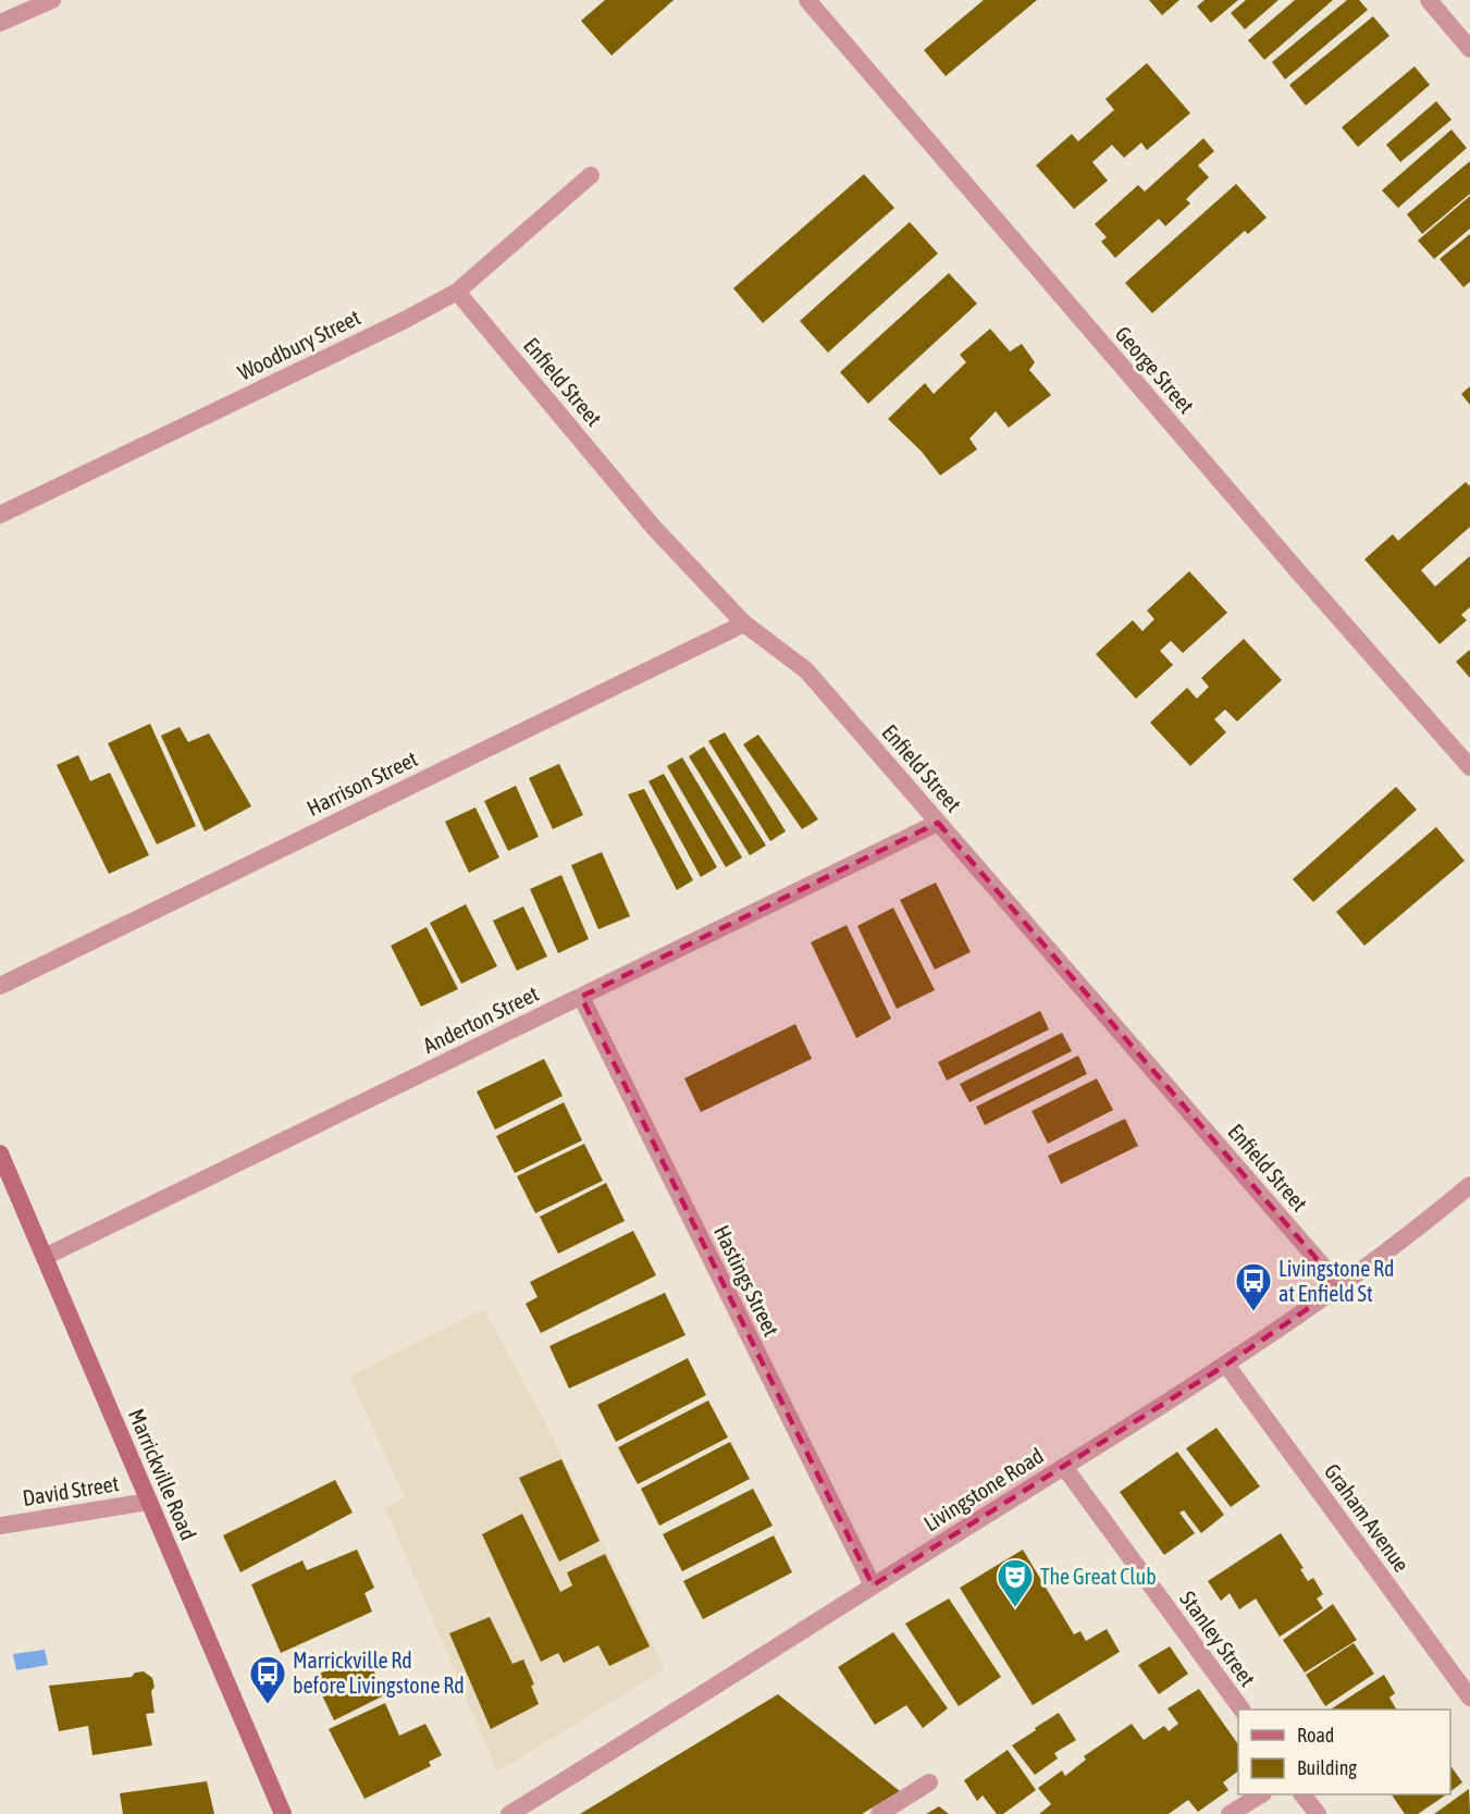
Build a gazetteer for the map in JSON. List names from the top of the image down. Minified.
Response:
{"streets":{"main road":["Marrickville Road"],"street":["Woodbury Street","George Street","Enfield Street","Harrison Street","Anderton Street","Hastings Street","Livingstone Road","David Street","Graham Avenue","Stanley Street"]},"crossings":[["Woodbury Street","Enfield Street"],["Enfield Street","Harrison Street"],["Enfield Street","Anderton Street"],["Enfield Street","Livingstone Road"],["Anderton Street","Hastings Street"],["Anderton Street","Marrickville Road"],["Hastings Street","Livingstone Road"],["Marrickville Road","David Street"],["Livingstone Road","Graham Avenue"],["Livingstone Road","Stanley Street"]],"places":{"bus stop":["Livingstone Rd at Enfield St","Marrickville Rd before Livingstone Rd"],"theatre":["The Great Club"]},"legend":["Road","Building"]}
